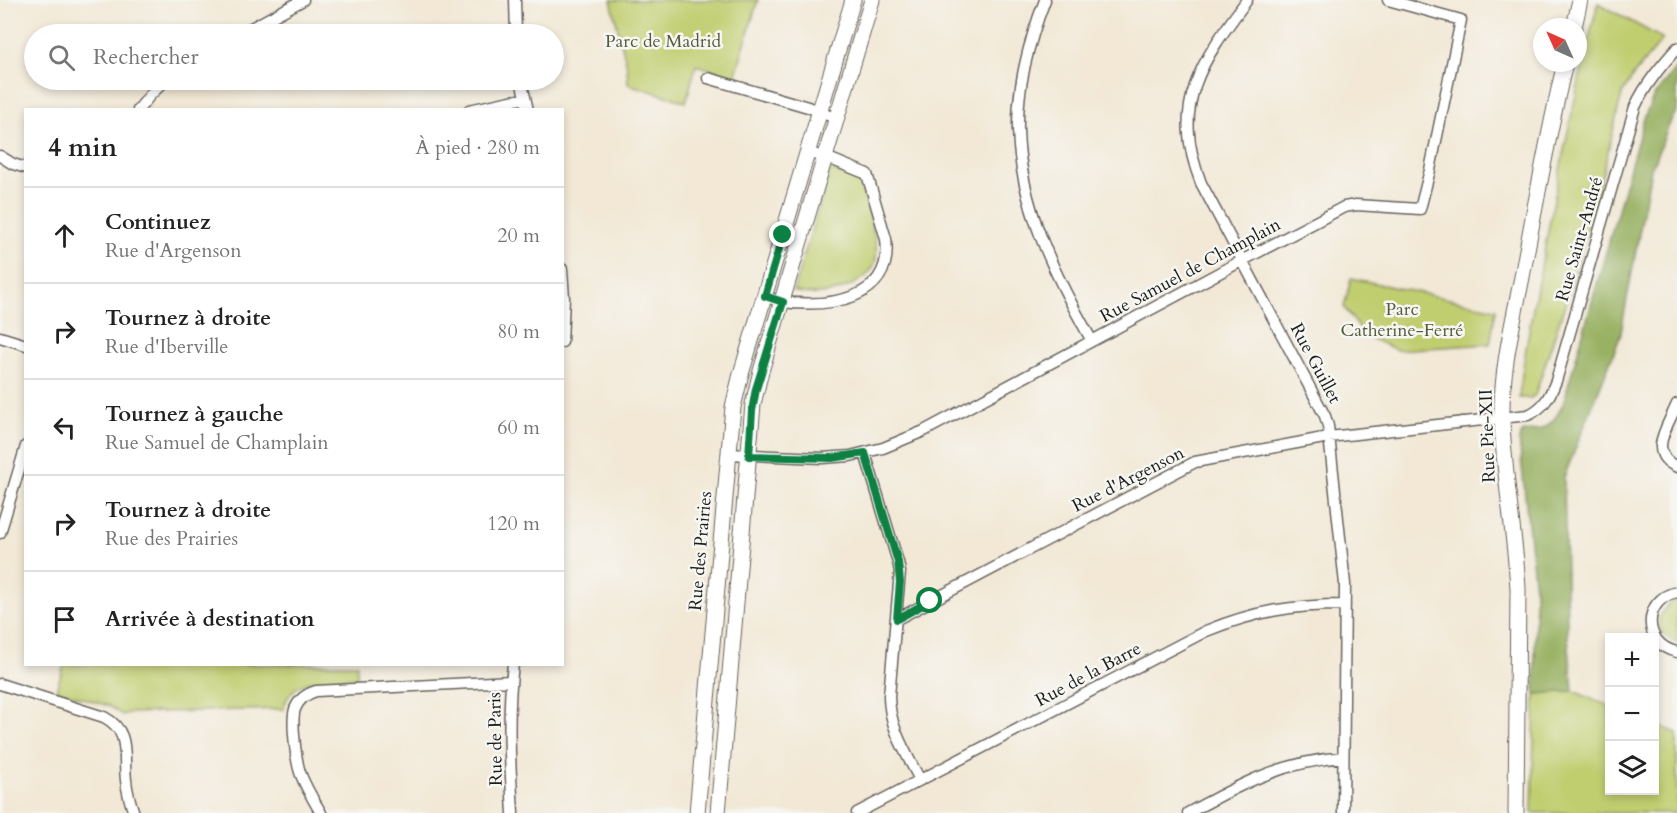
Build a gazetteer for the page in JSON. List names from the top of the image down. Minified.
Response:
{"streets":{"street":["Rue Saint-André","Rue Samuel de Champlain","Rue Guillet","Rue Pie-XII","Rue d'Argenson","Rue des Prairies","Rue de la Barre","Rue de Paris"]},"crossings":[["Rue Saint-André","Rue Pie-XII"],["Rue Saint-André","Rue d'Argenson"],["Rue Samuel de Champlain","Rue Guillet"],["Rue Samuel de Champlain","Rue des Prairies"],["Rue Guillet","Rue d'Argenson"],["Rue Guillet","Rue de la Barre"],["Rue Pie-XII","Rue d'Argenson"]],"parks":["Parc de Madrid","Parc Catherine-Ferré"],"north":"top left","page":{"search":"Rechercher","heading":["4 min","À pied · 280 m"],"list":[["Continuez","Rue d'Argenson","20 m"],["Tournez à droite","Rue d'Iberville","80 m"],["Tournez à gauche","Rue Samuel de Champlain","60 m"],["Tournez à droite","Rue des Prairies","120 m"],"Arrivée à destination"],"map_buttons":["+","−"]}}
